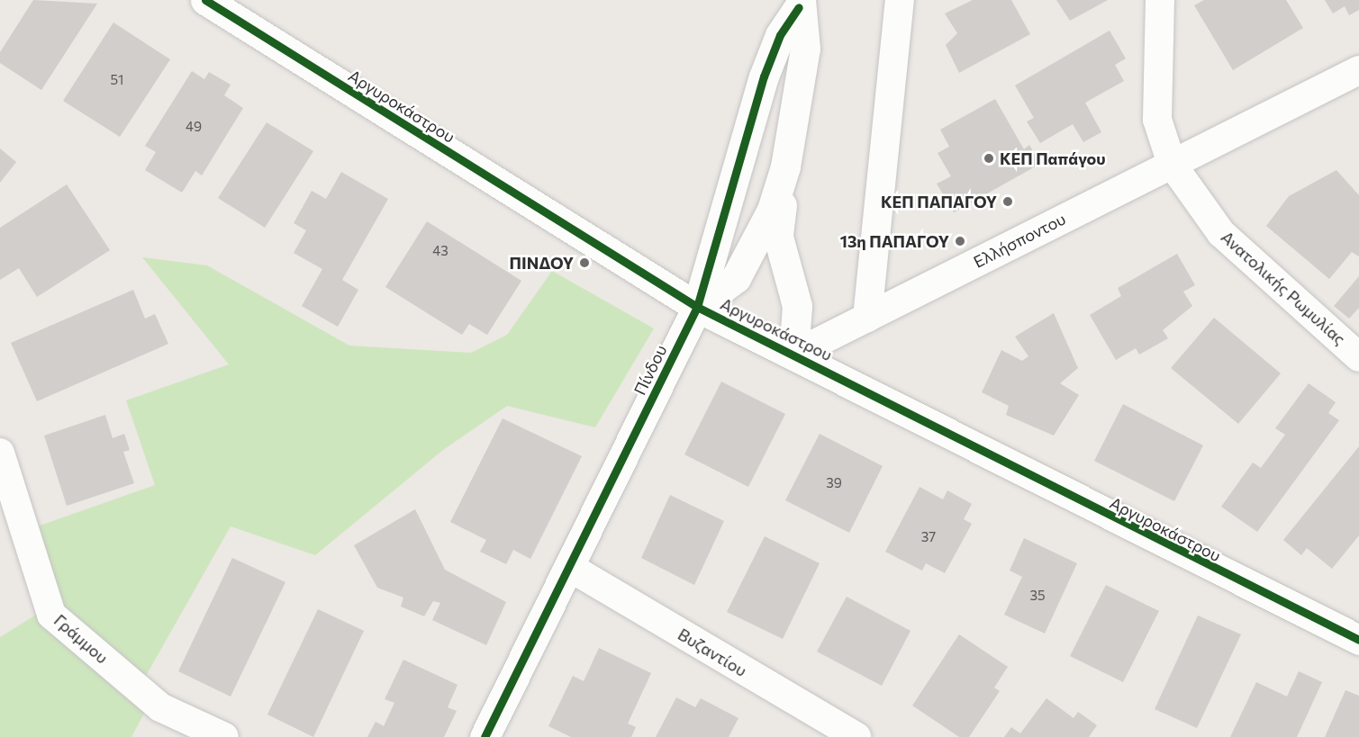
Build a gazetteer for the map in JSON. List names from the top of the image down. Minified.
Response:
{"streets":{"street":["Αργυροκάστρου","Ελλήσποντου","Ανατολικής Ρωμυλίας","Πίνδου","Γράμμου","Βυζαντίου"]},"crossings":[["Αργυροκάστρου","Ελλήσποντου"],["Αργυροκάστρου","Πίνδου"],["Ελλήσποντου","Ανατολικής Ρωμυλίας"],["Πίνδου","Βυζαντίου"]],"places":["ΚΕΠ Παπάγου","ΚΕΠ ΠΑΠΑΓΟΥ","13η ΠΑΠΑΓΟΥ","ΠΙΝΔΟΥ"],"house_numbers":["51","49","43","39","37","35"]}
